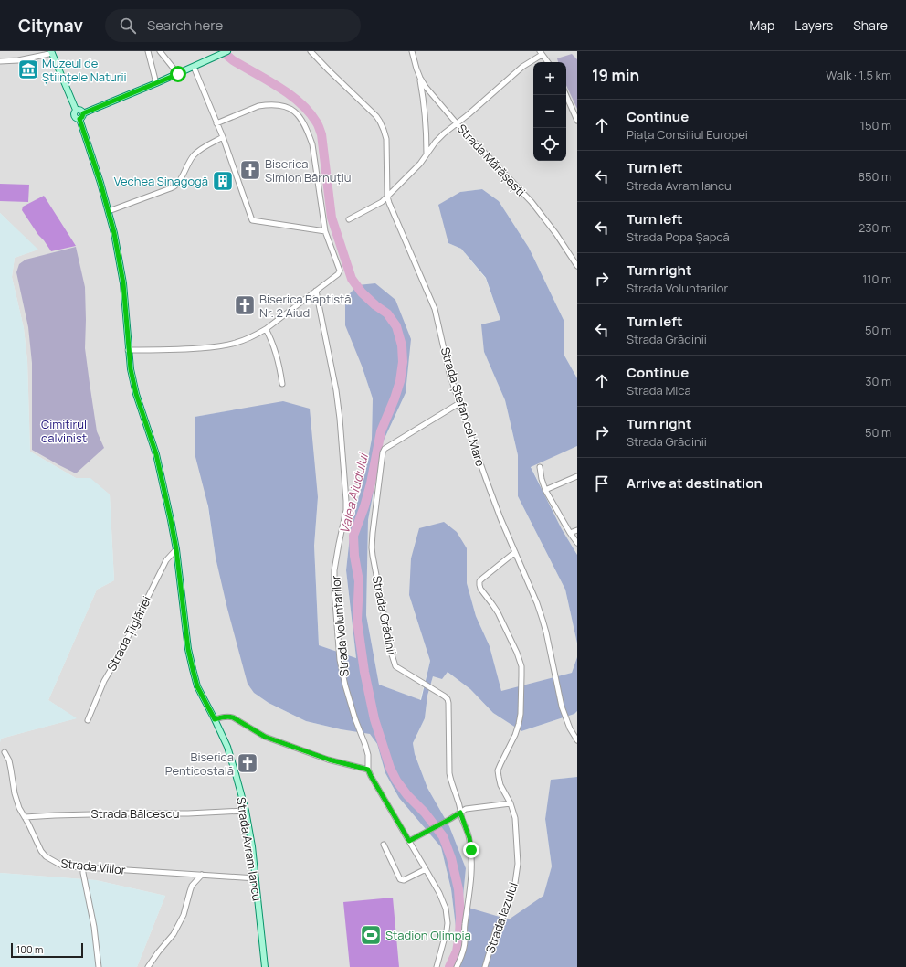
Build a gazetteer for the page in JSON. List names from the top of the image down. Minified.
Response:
{"streets":{"main road":["Strada Avram Iancu"],"street":["Strada Mărășești","Strada Ștefan cel Mare","Strada Grădinii","Strada Voluntarilor","Strada Țiglăriei","Strada Bălcescu","Strada Viilor","Strada Iazului"]},"crossings":[["Strada Ștefan cel Mare","Strada Grădinii"],["Strada Ștefan cel Mare","Strada Iazului"],["Strada Țiglăriei","Strada Avram Iancu"],["Strada Bălcescu","Strada Avram Iancu"],["Strada Bălcescu","Strada Viilor"],["Strada Avram Iancu","Strada Viilor"]],"water":["Valea Aiudului"],"parks":["Cimitirul calvinist"],"places":{"museum":["Muzeul de Științele Naturii"],"church":["Biserica Simion Bărnuțiu","Biserica Baptistă Nr. 2 Aiud","Biserica Penticostală"],"building":["Vechea Sinagogă"],"sports":["Stadion Olimpia"]},"scale_bar":"100 m","page":{"header":"Citynav","search":"Search here","nav":["Map","Layers","Share"],"heading":["19 min","Walk · 1.5 km"],"map_buttons":["+","−"],"list":[["Continue","Piața Consiliul Europei","150 m"],["Turn left","Strada Avram Iancu","850 m"],["Turn left","Strada Popa Șapcă","230 m"],["Turn right","Strada Voluntarilor","110 m"],["Turn left","Strada Grădinii","50 m"],["Continue","Strada Mica","30 m"],["Turn right","Strada Grădinii","50 m"],"Arrive at destination"],"scale":"100 m"}}
